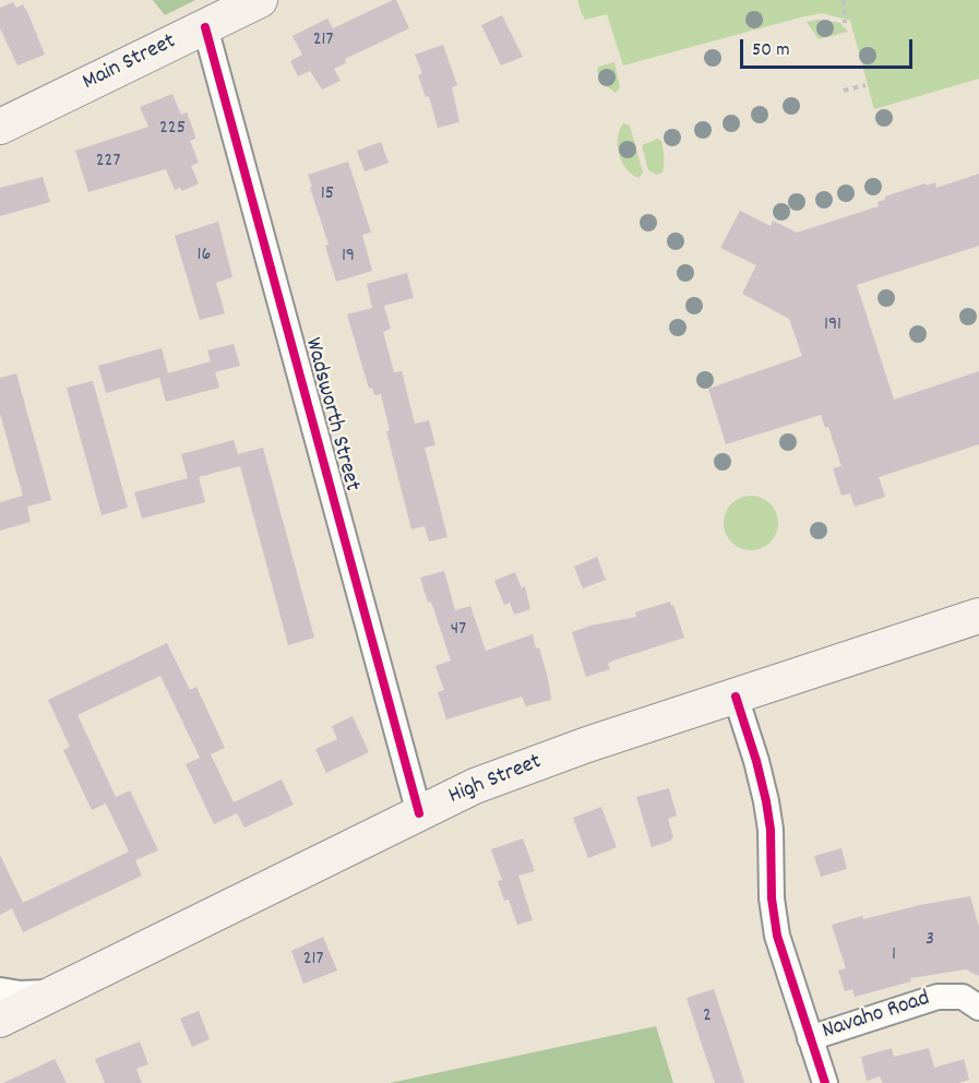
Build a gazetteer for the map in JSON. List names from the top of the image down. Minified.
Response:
{"streets":{"main road":["Main Street","High Street"],"street":["Wadsworth Street","Navaho Road"]},"crossings":[["Main Street","Wadsworth Street"],["Wadsworth Street","High Street"]],"house_numbers":["217","225","227","15","16","19","191","47","3","1","217","2"],"scale_bar":"50 m"}
